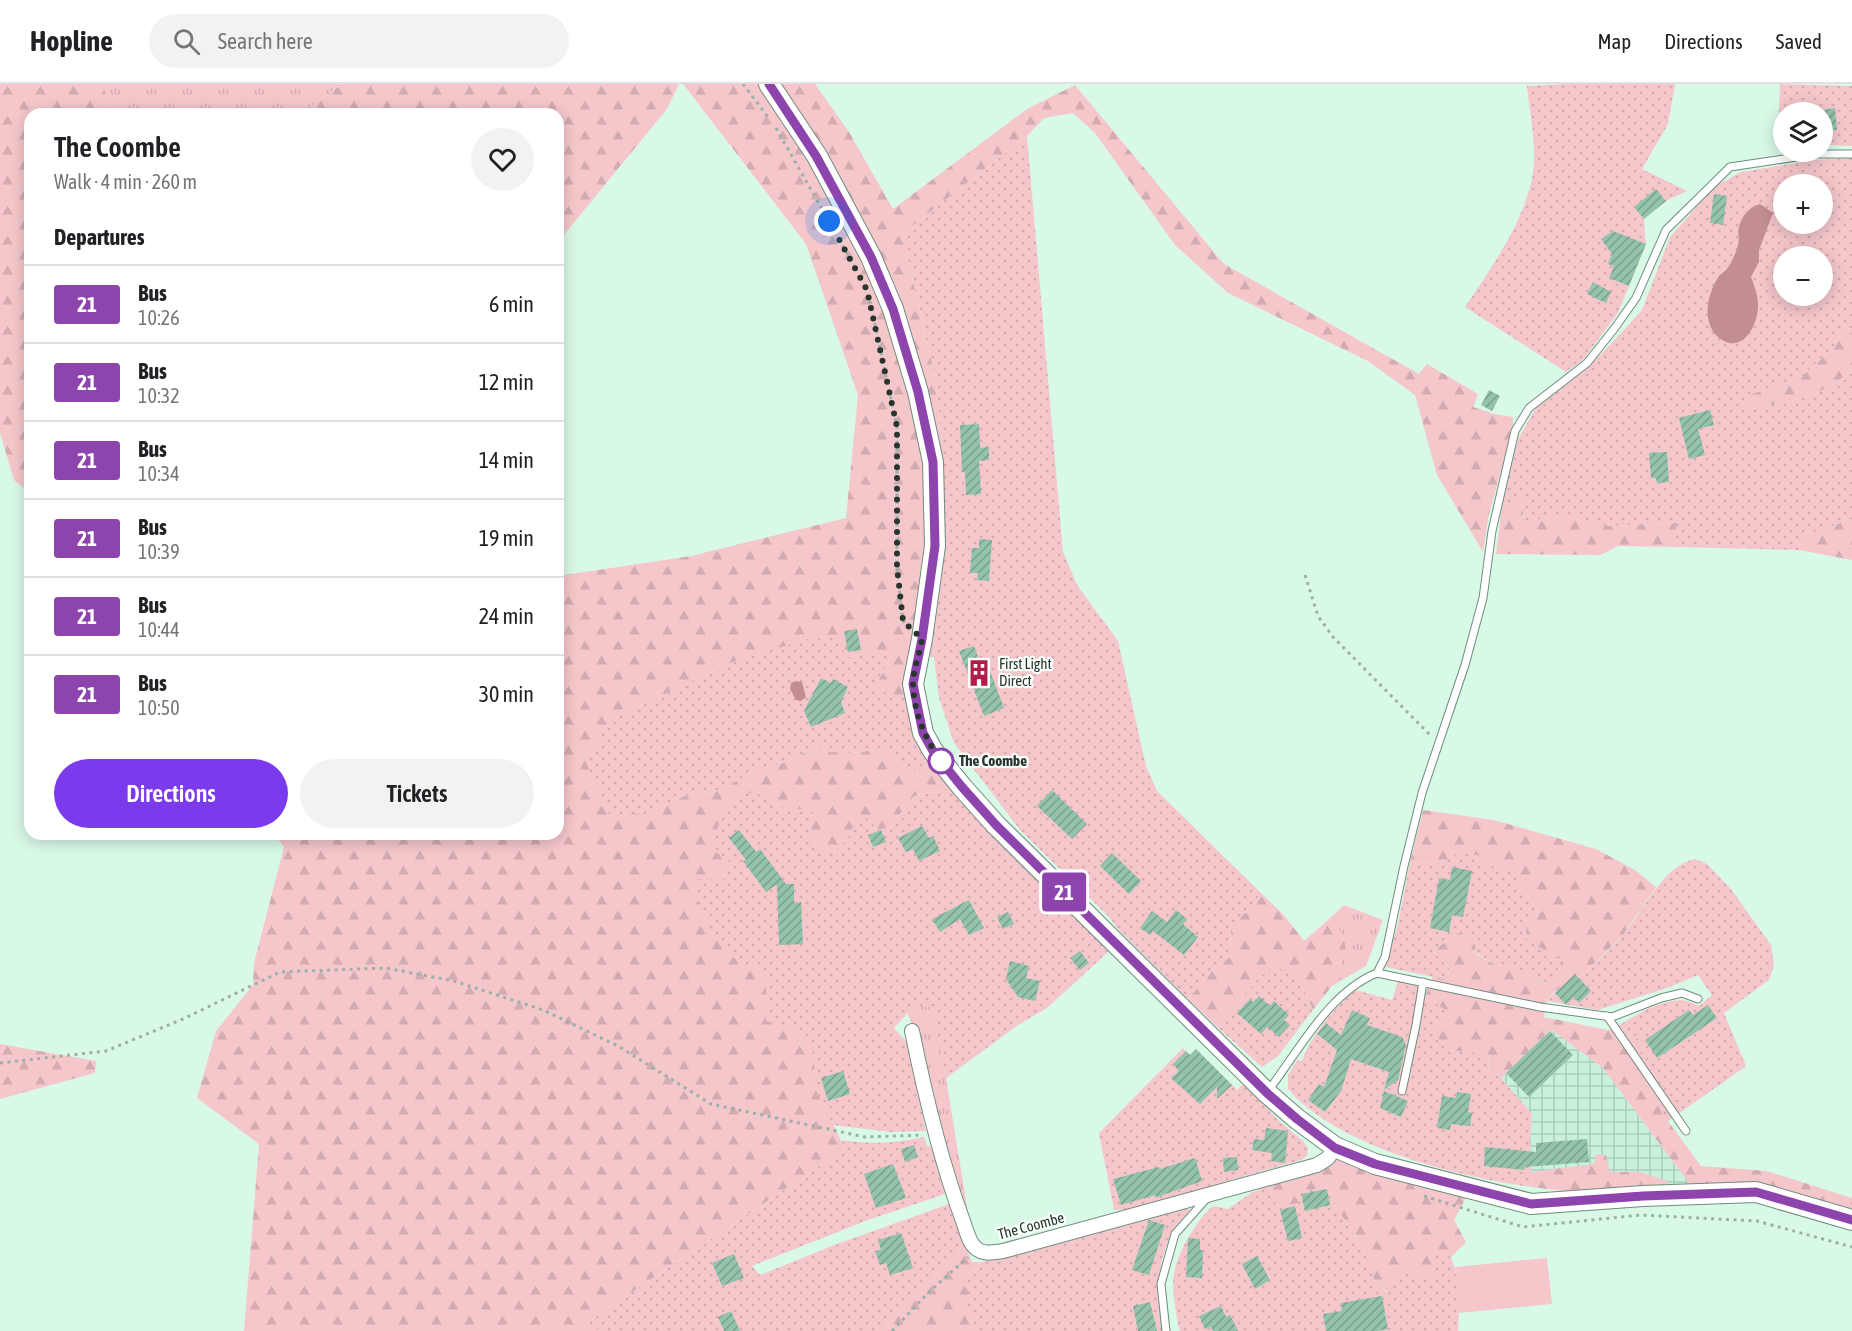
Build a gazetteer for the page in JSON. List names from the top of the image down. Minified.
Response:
{"streets":{"street":["The Coombe"]},"places":{"building":["First Light Direct"],"other":["The Coombe"]},"lines":["bus line 21"],"page":{"header":"Hopline","search":"Search here","nav":["Map","Directions","Saved"],"on_map":"21","map_buttons":["+","−"],"heading":[["The Coombe","Walk · 4 min · 260 m"],"Departures"],"list":[{"mark":"21","name":"Bus","note":"10:26","value":"6 min"},{"mark":"21","name":"Bus","note":"10:32","value":"12 min"},{"mark":"21","name":"Bus","note":"10:34","value":"14 min"},{"mark":"21","name":"Bus","note":"10:39","value":"19 min"},{"mark":"21","name":"Bus","note":"10:44","value":"24 min"},{"mark":"21","name":"Bus","note":"10:50","value":"30 min"}],"buttons":["Directions","Tickets"]}}
